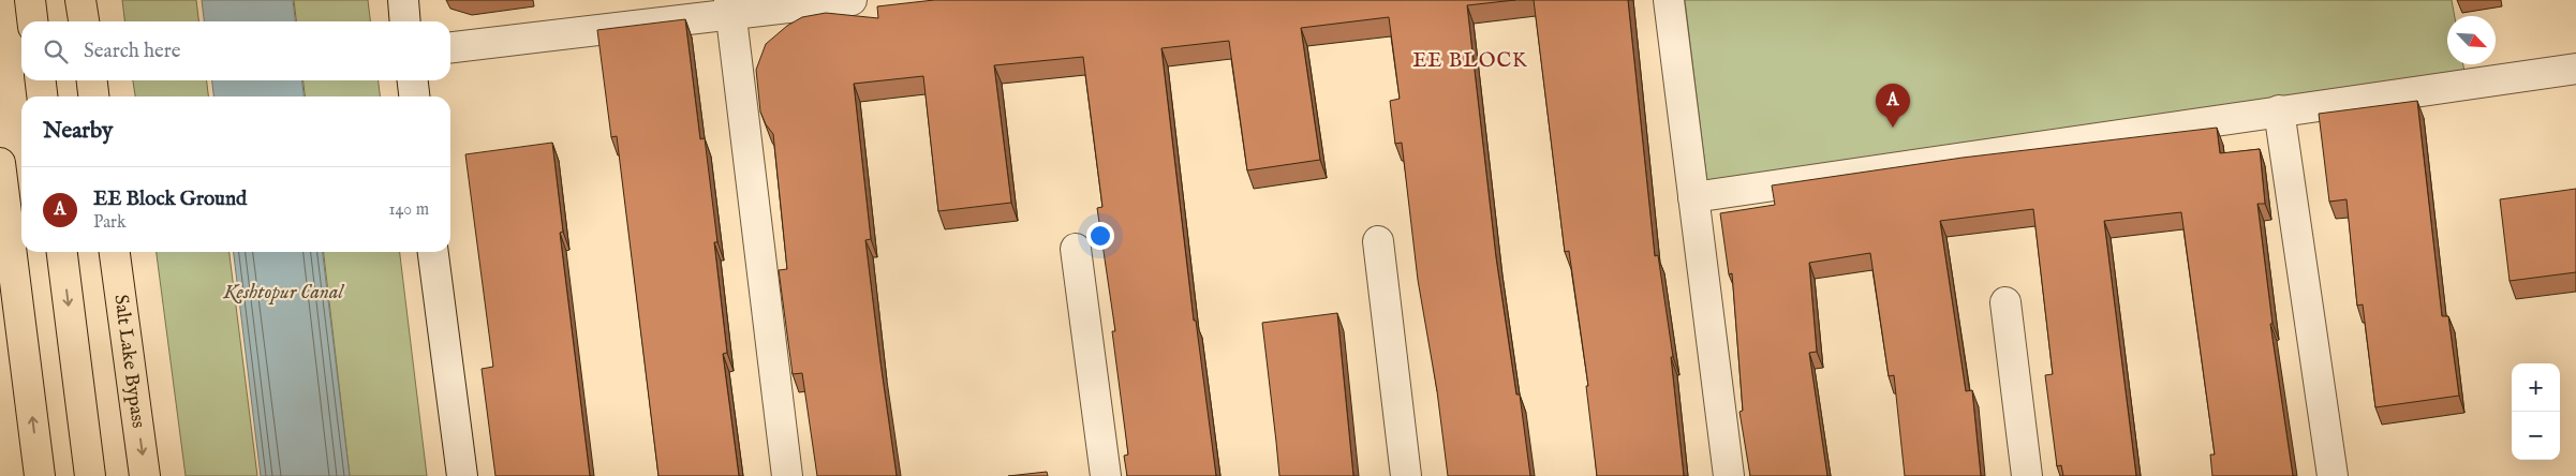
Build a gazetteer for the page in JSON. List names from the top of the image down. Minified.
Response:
{"streets":{"main road":["Salt Lake Bypass"]},"districts":["EE BLOCK"],"water":["Keshtopur Canal"],"north":"bottom right","page":{"search":"Search here","pins":"A","heading":"Nearby","list":[{"mark":"A","name":"EE Block Ground","note":"Park","value":"140 m"}],"map_buttons":["+","−"]}}
